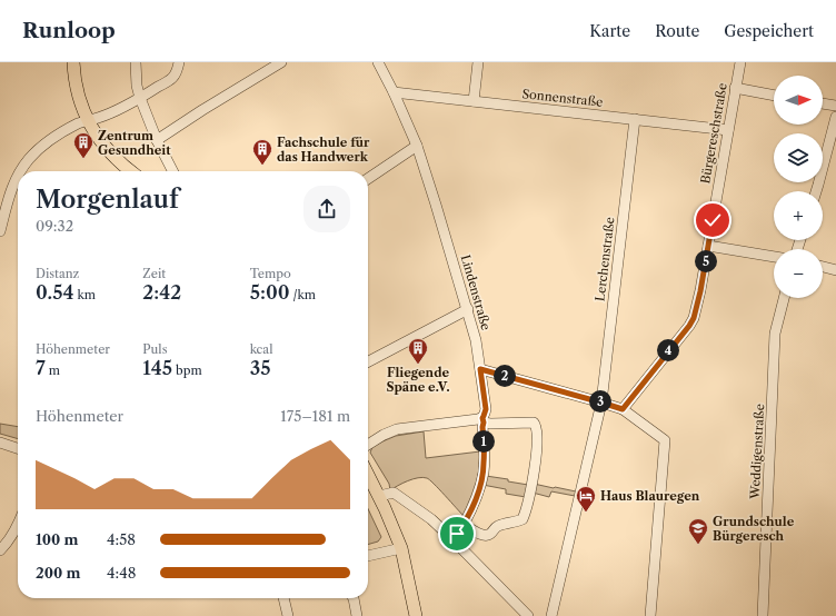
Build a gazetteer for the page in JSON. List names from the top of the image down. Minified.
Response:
{"streets":{"street":["Sonnenstraße","Bürgereschstraße","Lerchenstraße","Lindenstraße","Weddigenstraße"]},"crossings":[["Sonnenstraße","Bürgereschstraße"],["Sonnenstraße","Lerchenstraße"],["Sonnenstraße","Lindenstraße"]],"places":{"building":["Zentrum Gesundheit","Fachschule für das Handwerk","Fliegende Späne e.V."],"hotel":["Haus Blauregen"],"school or university":["Grundschule Bürgeresch"]},"north":"right","page":{"header":"Runloop","nav":["Karte","Route","Gespeichert"],"map_buttons":["+","−"],"heading":["Morgenlauf","09:32"],"stats":[["Distanz","0.54 km"],["Zeit","2:42"],["Tempo","5:00 /km"],["Höhenmeter","7 m"],["Puls","145 bpm"],["kcal","35"]],"pins":["5","4","2","3","1"],"chart":["Höhenmeter","175–181 m"],"list":[{"name":"100 m","note":"4:58"},{"name":"200 m","note":"4:48"}]}}
